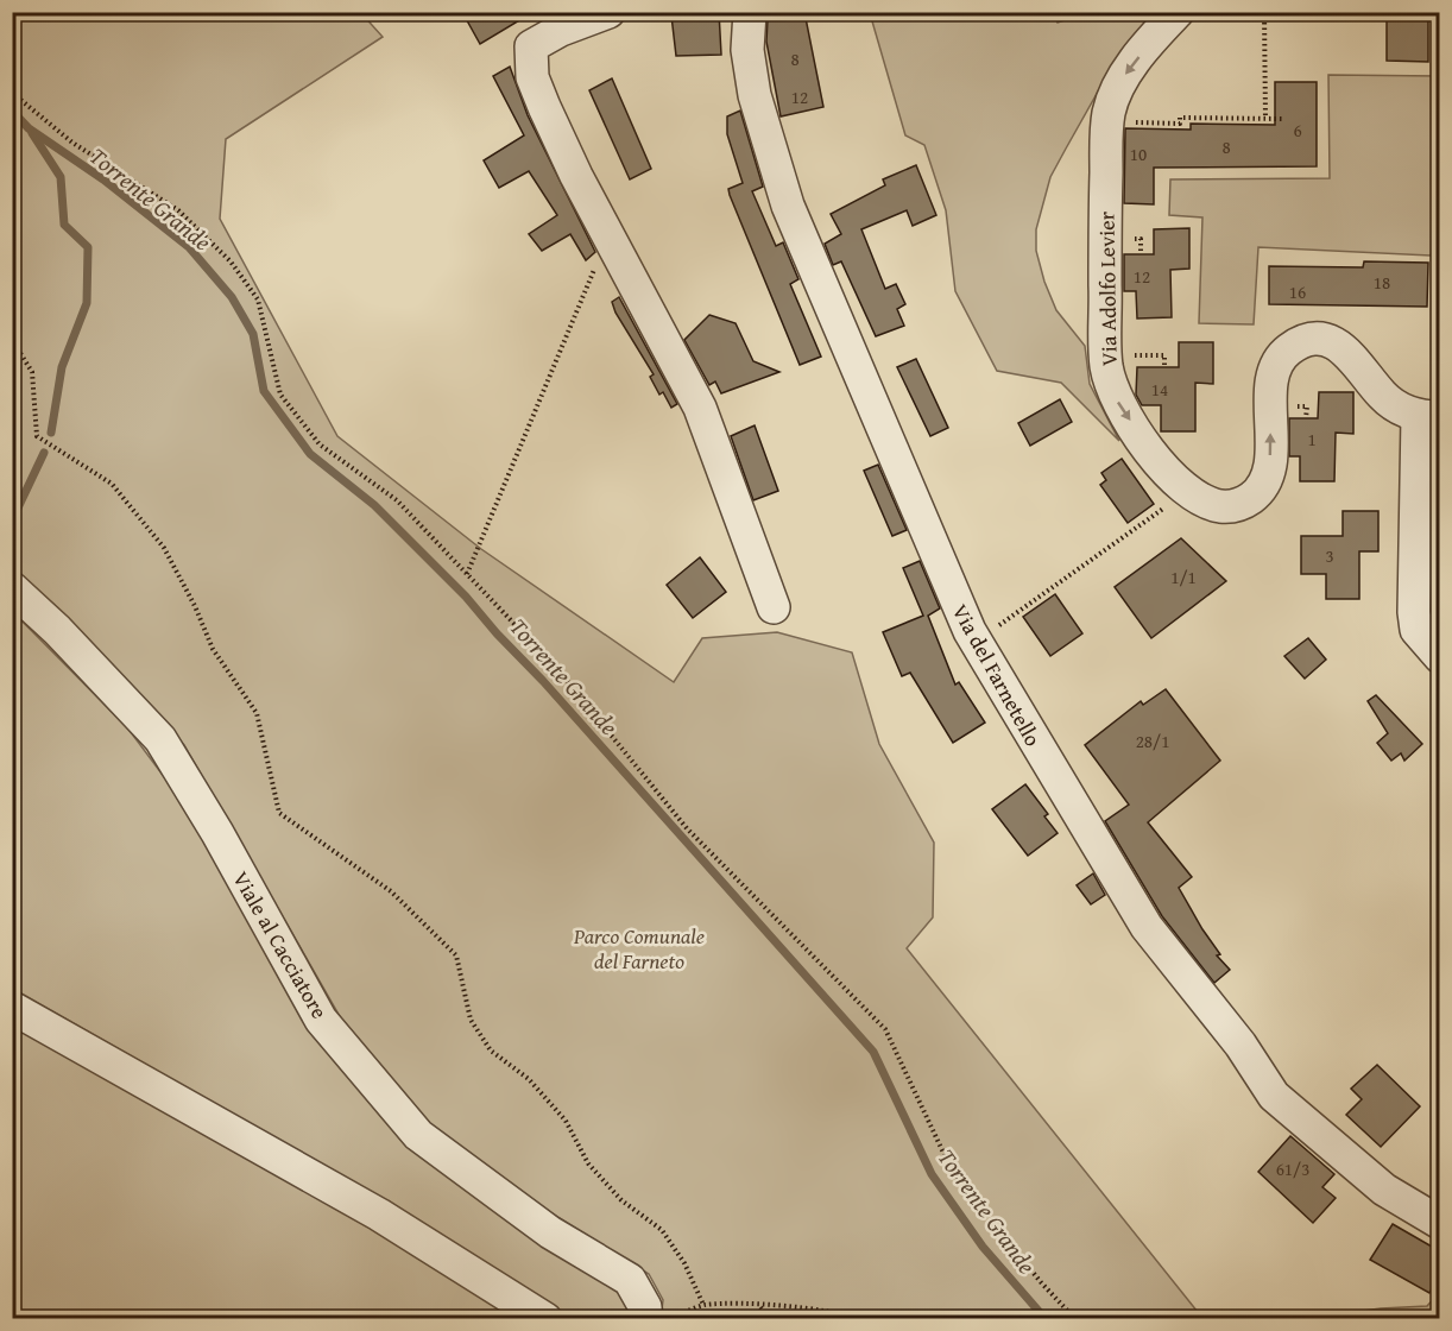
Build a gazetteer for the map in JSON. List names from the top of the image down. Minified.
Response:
{"streets":{"street":["Via Adolfo Levier","Via del Farnetello","Viale al Cacciatore"]},"water":["Torrente Grande"],"parks":["Parco Comunale del Farneto"],"house_numbers":["8","12","6","8","10","12","18","16","14","1","3","1/1","28/1","61/3"]}
